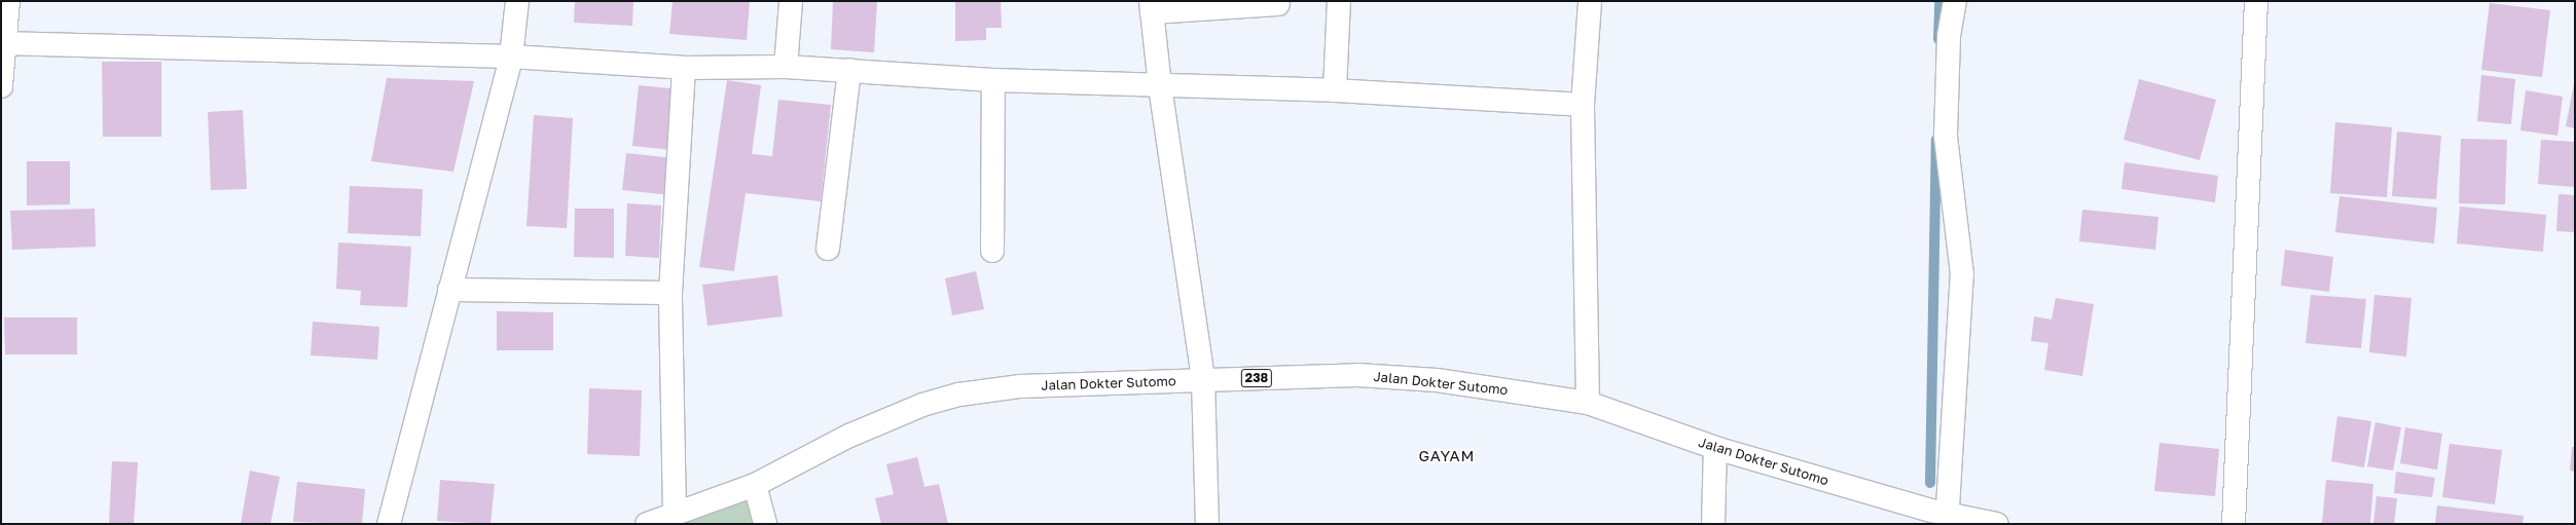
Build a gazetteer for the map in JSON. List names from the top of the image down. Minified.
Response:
{"streets":{"street":["238","Jalan Dokter Sutomo"]},"districts":["GAYAM"]}
